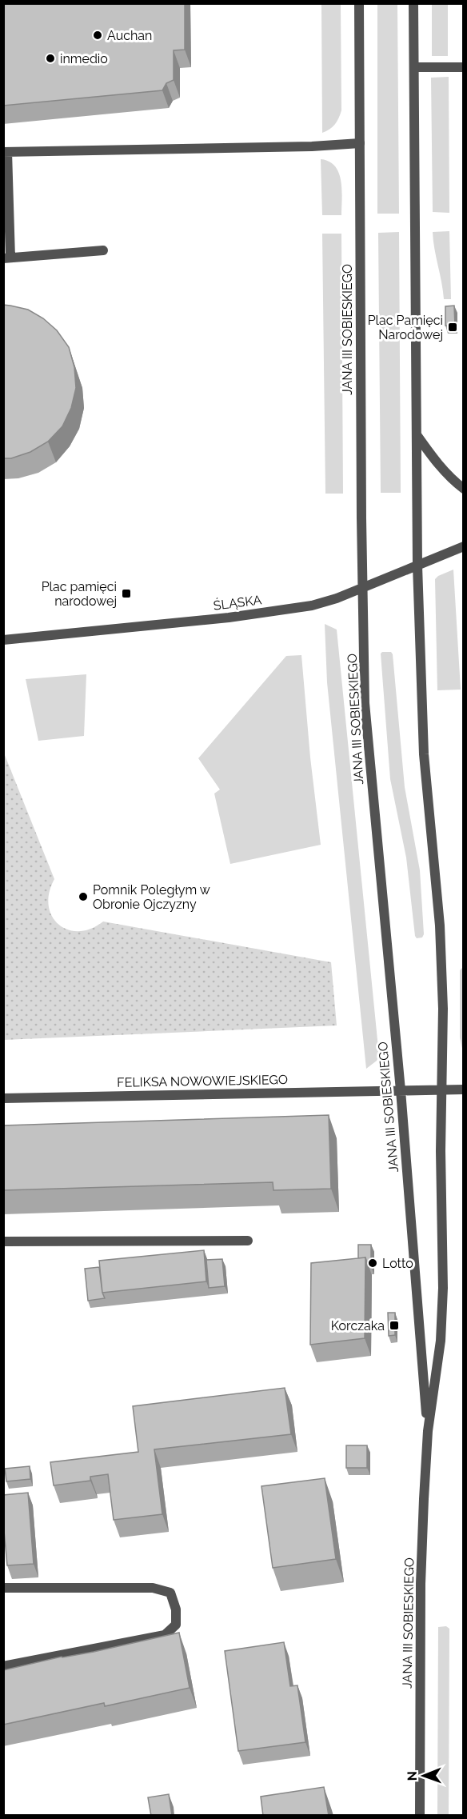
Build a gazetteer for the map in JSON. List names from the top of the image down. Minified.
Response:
{"streets":{"street":["JANA III SOBIESKIEGO","ŚLĄSKA","FELIKSA NOWOWIEJSKIEGO"]},"crossings":[["JANA III SOBIESKIEGO","ŚLĄSKA"],["JANA III SOBIESKIEGO","FELIKSA NOWOWIEJSKIEGO"]],"places":{"other":["Auchan","inmedio","Pomnik Poległym w Obronie Ojczyzny","Lotto"],"transit":["Plac Pamięci Narodowej","Plac pamięci narodowej","Korczaka"]},"north":"left"}
